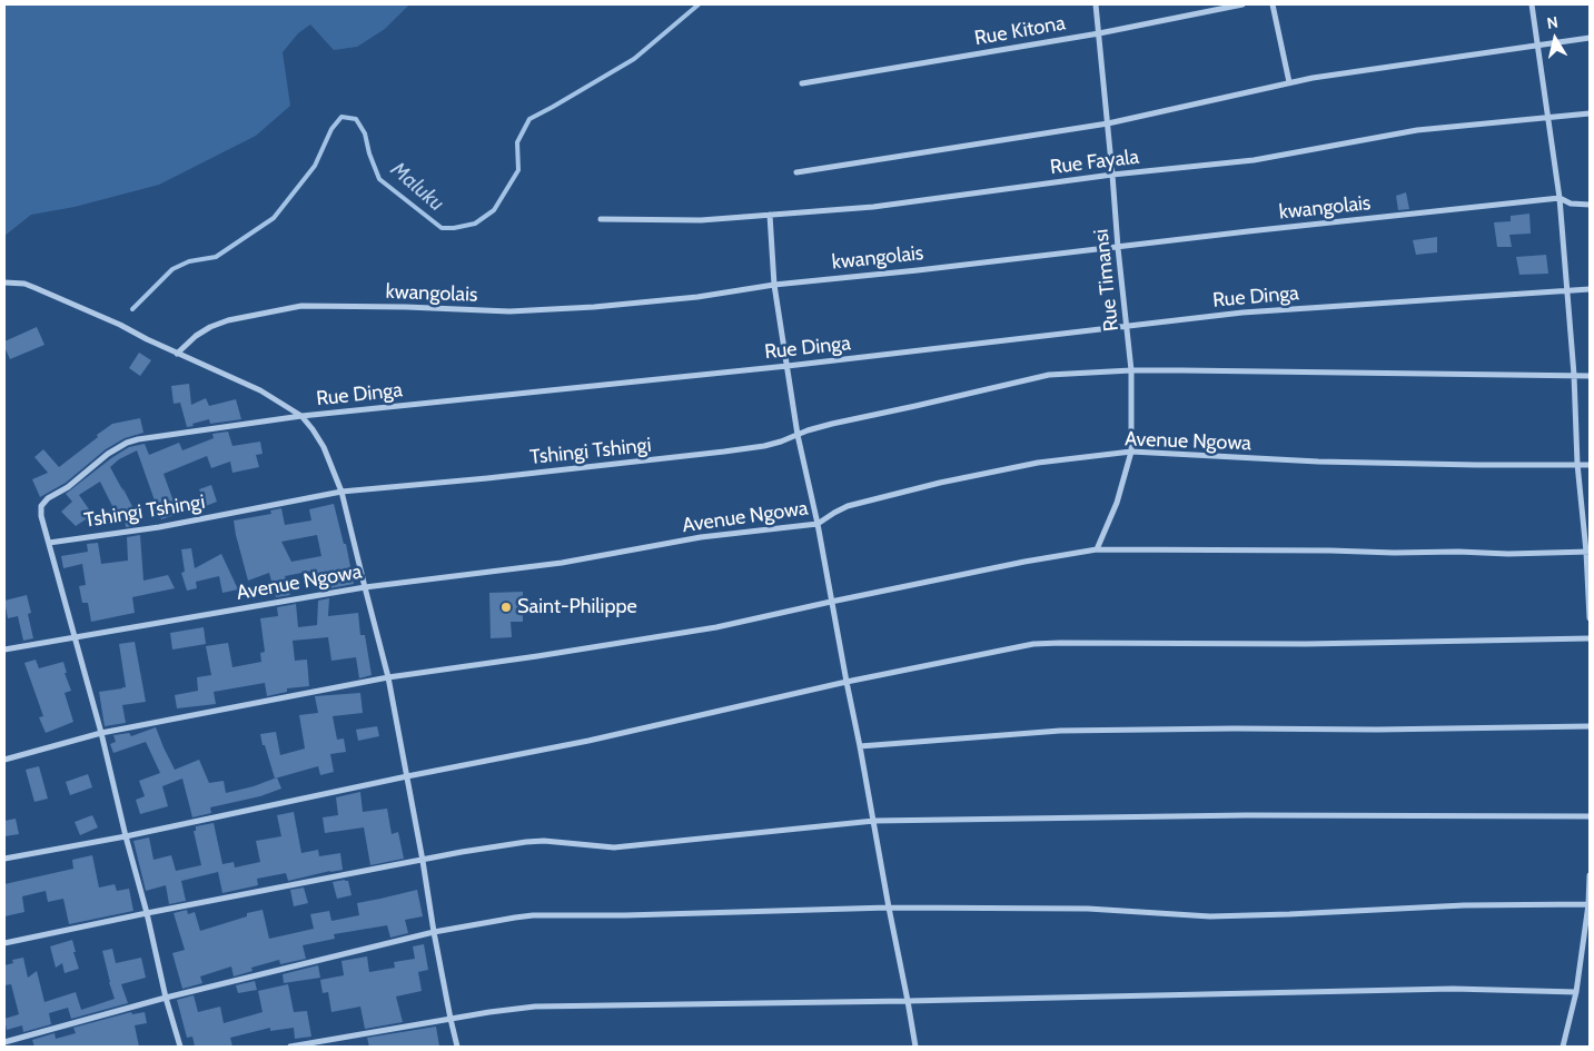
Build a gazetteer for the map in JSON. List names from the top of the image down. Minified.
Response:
{"streets":{"street":["Rue Kitona","Rue Fayala","kwangolais","Rue Timansi","Rue Dinga","Avenue Ngowa","Tshingi Tshingi"]},"crossings":[["Rue Kitona","Rue Timansi"],["Rue Fayala","Rue Timansi"],["kwangolais","Rue Timansi"],["Rue Timansi","Rue Dinga"],["Rue Timansi","Avenue Ngowa"],["Rue Timansi","Tshingi Tshingi"],["Rue Dinga","Tshingi Tshingi"]],"water":["Maluku"],"places":["Saint-Philippe"],"north":"top"}
